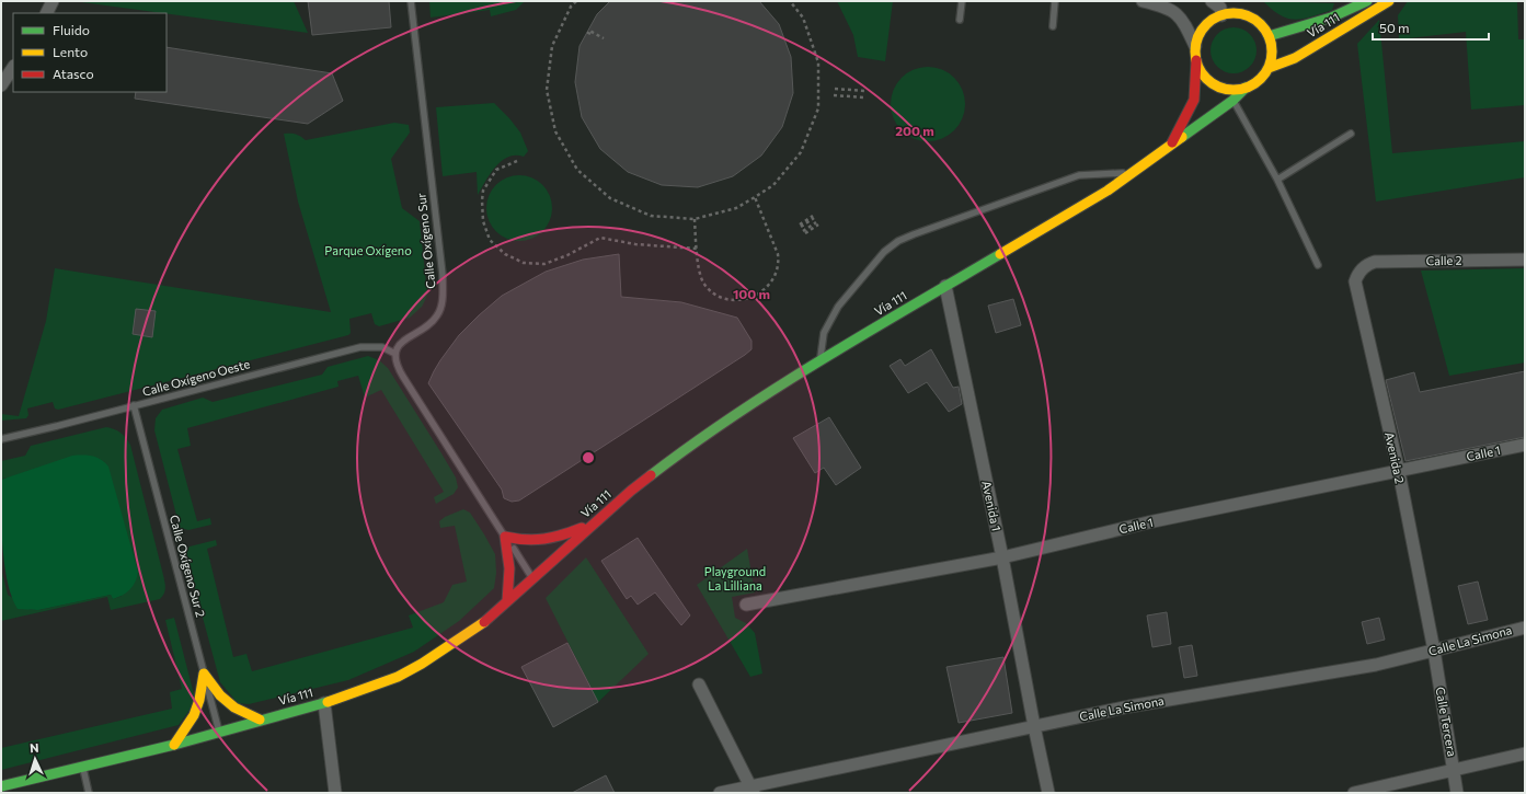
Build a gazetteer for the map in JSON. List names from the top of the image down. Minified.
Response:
{"streets":{"main road":["Vía 111"],"street":["Calle 2","Calle 1","Avenida 2","Avenida 1","Calle La Simona","Calle Tercera"],"lane":["Calle Oxígeno Sur","Calle Oxígeno Oeste","Calle Oxígeno Sur 2"]},"crossings":[["Vía 111","Avenida 1"],["Vía 111","Calle Oxígeno Sur 2"],["Calle Oxígeno Sur","Calle Oxígeno Oeste"],["Calle 2","Avenida 2"],["Calle Oxígeno Oeste","Calle Oxígeno Sur 2"],["Calle 1","Avenida 2"],["Calle 1","Avenida 1"],["Avenida 2","Calle La Simona"],["Avenida 2","Calle Tercera"],["Avenida 1","Calle La Simona"],["Calle La Simona","Calle Tercera"]],"parks":["Parque Oxígeno","Playground La Lilliana"],"legend":["Fluido","Lento","Atasco"],"scale_bar":"50 m","north":"top","rings":["200 m","100 m"]}
